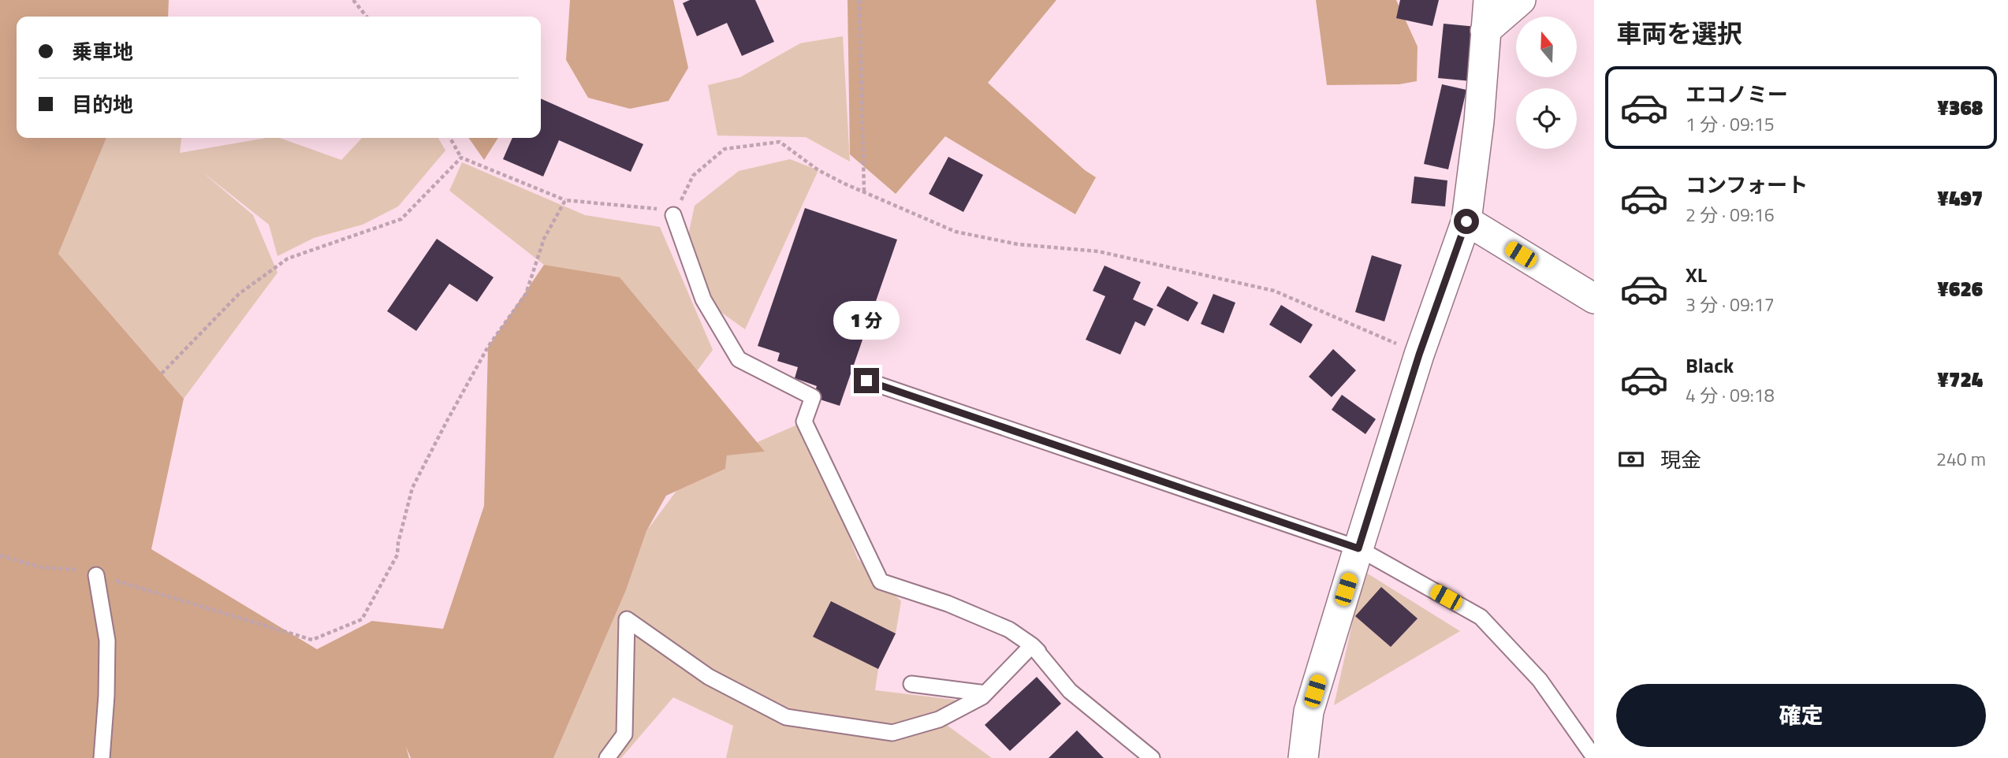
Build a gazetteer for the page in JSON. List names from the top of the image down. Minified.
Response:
{"north":"top","page":{"heading":"車両を選択","banner":["乗車地","目的地"],"list":[{"name":"エコノミー","note":"1 分 · 09:15","value":"¥368"},{"name":"コンフォート","note":"2 分 · 09:16","value":"¥497"},{"name":"XL","note":"3 分 · 09:17","value":"¥626"},{"name":"Black","note":"4 分 · 09:18","value":"¥724"}],"bubble":"1 分","pay":["現金","240 m"],"buttons":"確定"}}
